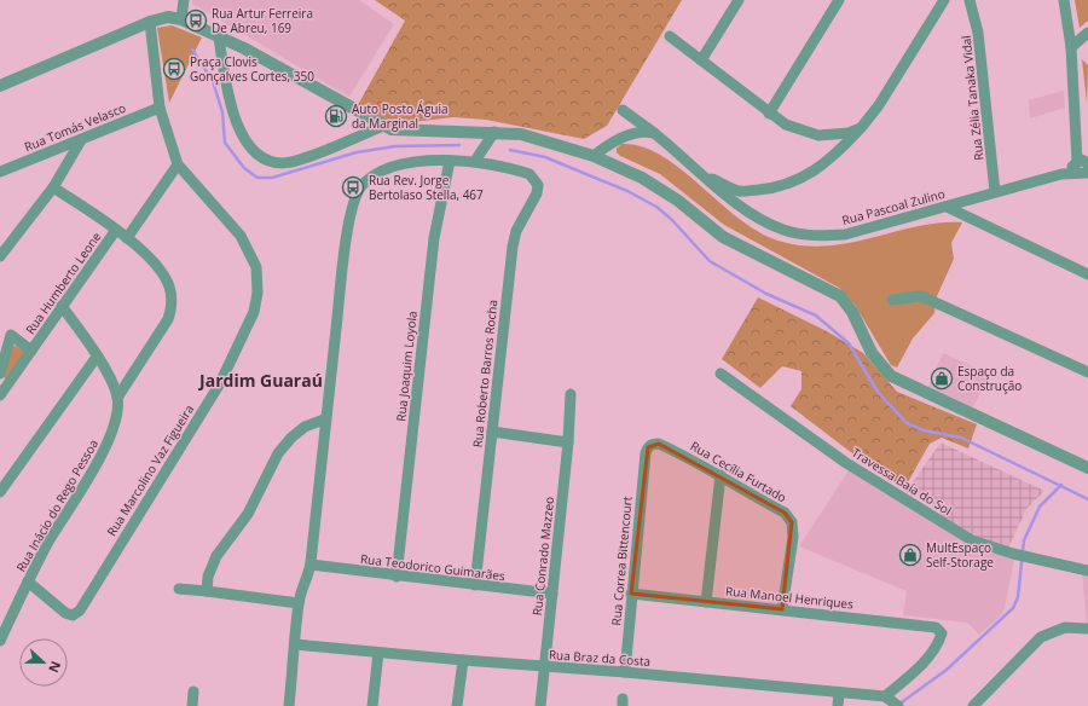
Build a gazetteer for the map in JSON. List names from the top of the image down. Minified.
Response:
{"streets":{"street":["Rua Zélia Tanaka Vidal","Rua Tomás Velasco","Rua Pascoal Zulino","Rua Humberto Leone","Rua Joaquim Loyola","Rua Roberto Barros Rocha","Rua Marcolino Vaz Figueira","Rua Cecília Furtado","Travessa Baía do Sol","Rua Inácio do Rego Pessoa","Rua Conrado Mazzeo","Rua Correa Bittencourt","Rua Teodorico Guimarães","Rua Manoel Henriques","Rua Braz da Costa"]},"crossings":[["Rua Zélia Tanaka Vidal","Rua Pascoal Zulino"],["Rua Tomás Velasco","Rua Marcolino Vaz Figueira"],["Rua Joaquim Loyola","Rua Teodorico Guimarães"],["Rua Roberto Barros Rocha","Rua Teodorico Guimarães"],["Rua Marcolino Vaz Figueira","Rua Inácio do Rego Pessoa"],["Rua Cecília Furtado","Rua Correa Bittencourt"],["Rua Cecília Furtado","Rua Manoel Henriques"],["Rua Conrado Mazzeo","Rua Teodorico Guimarães"],["Rua Conrado Mazzeo","Rua Braz da Costa"],["Rua Correa Bittencourt","Rua Manoel Henriques"],["Rua Correa Bittencourt","Rua Braz da Costa"],["Rua Manoel Henriques","Rua Braz da Costa"]],"districts":["Jardim Guaraú"],"places":{"bus stop":["Rua Artur Ferreira De Abreu, 169","Praça Clovis Gonçalves Cortes, 350","Rua Rev. Jorge Bertolaso Stella, 467"],"fuel station":["Auto Posto Águia da Marginal"],"shop":["Espaço da Construção","MultEspaço Self-Storage"]},"north":"right"}
